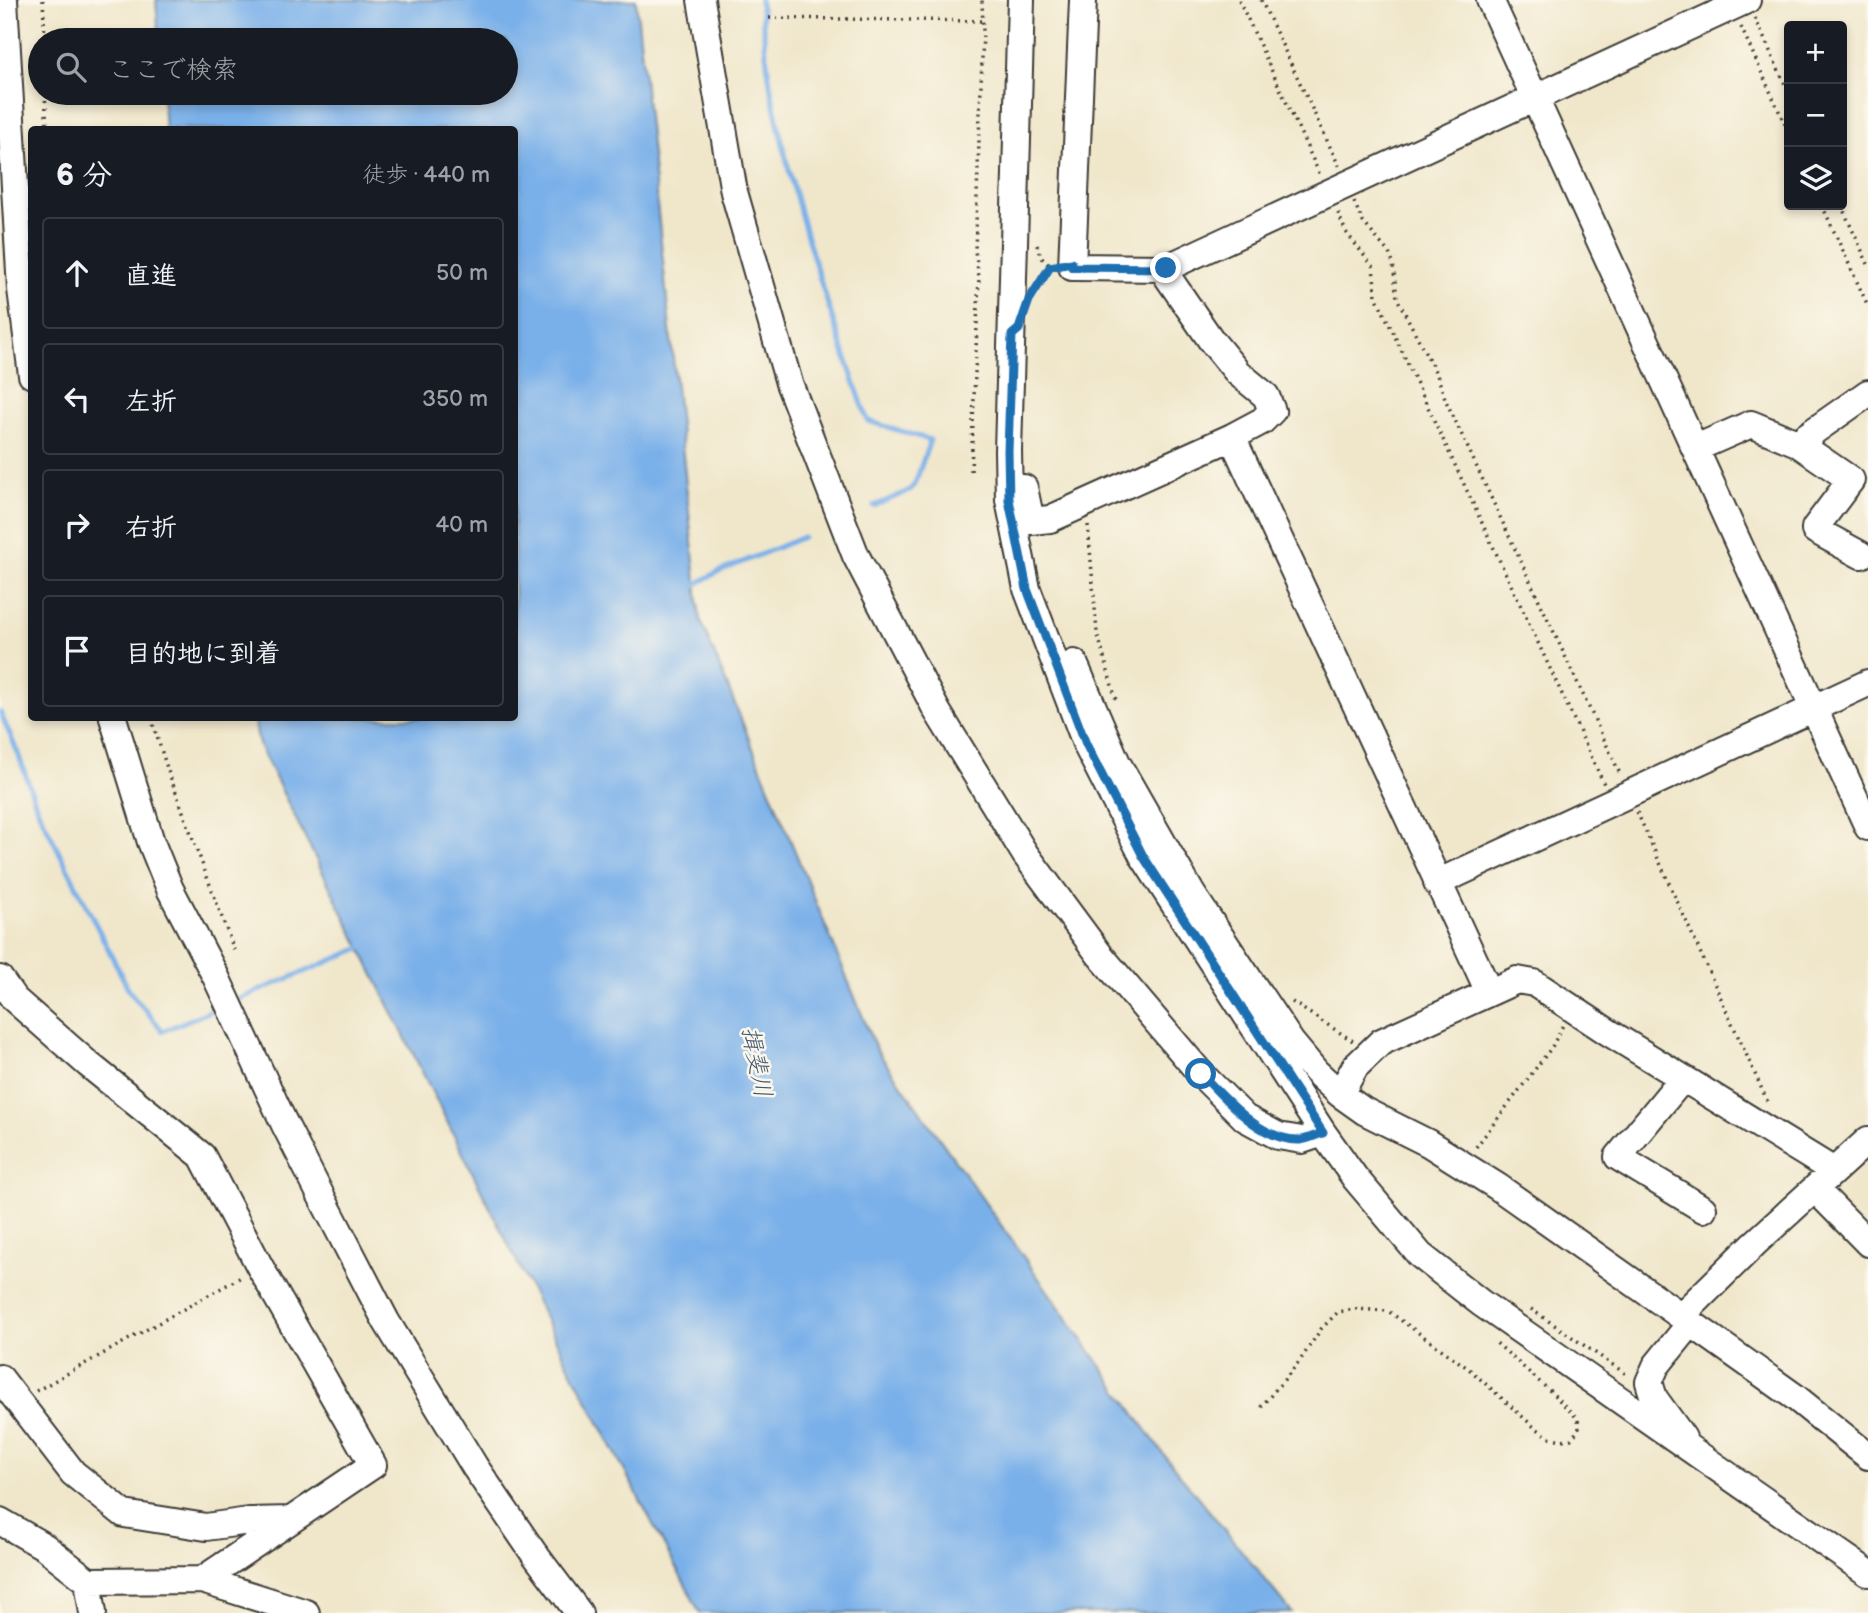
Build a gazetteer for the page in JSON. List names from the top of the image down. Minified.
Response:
{"water":["揖斐川"],"page":{"map_buttons":["+","−"],"search":"ここで検索","heading":["6 分","徒歩 · 440 m"],"list":[["直進","50 m"],["左折","350 m"],["右折","40 m"],"目的地に到着"]}}
